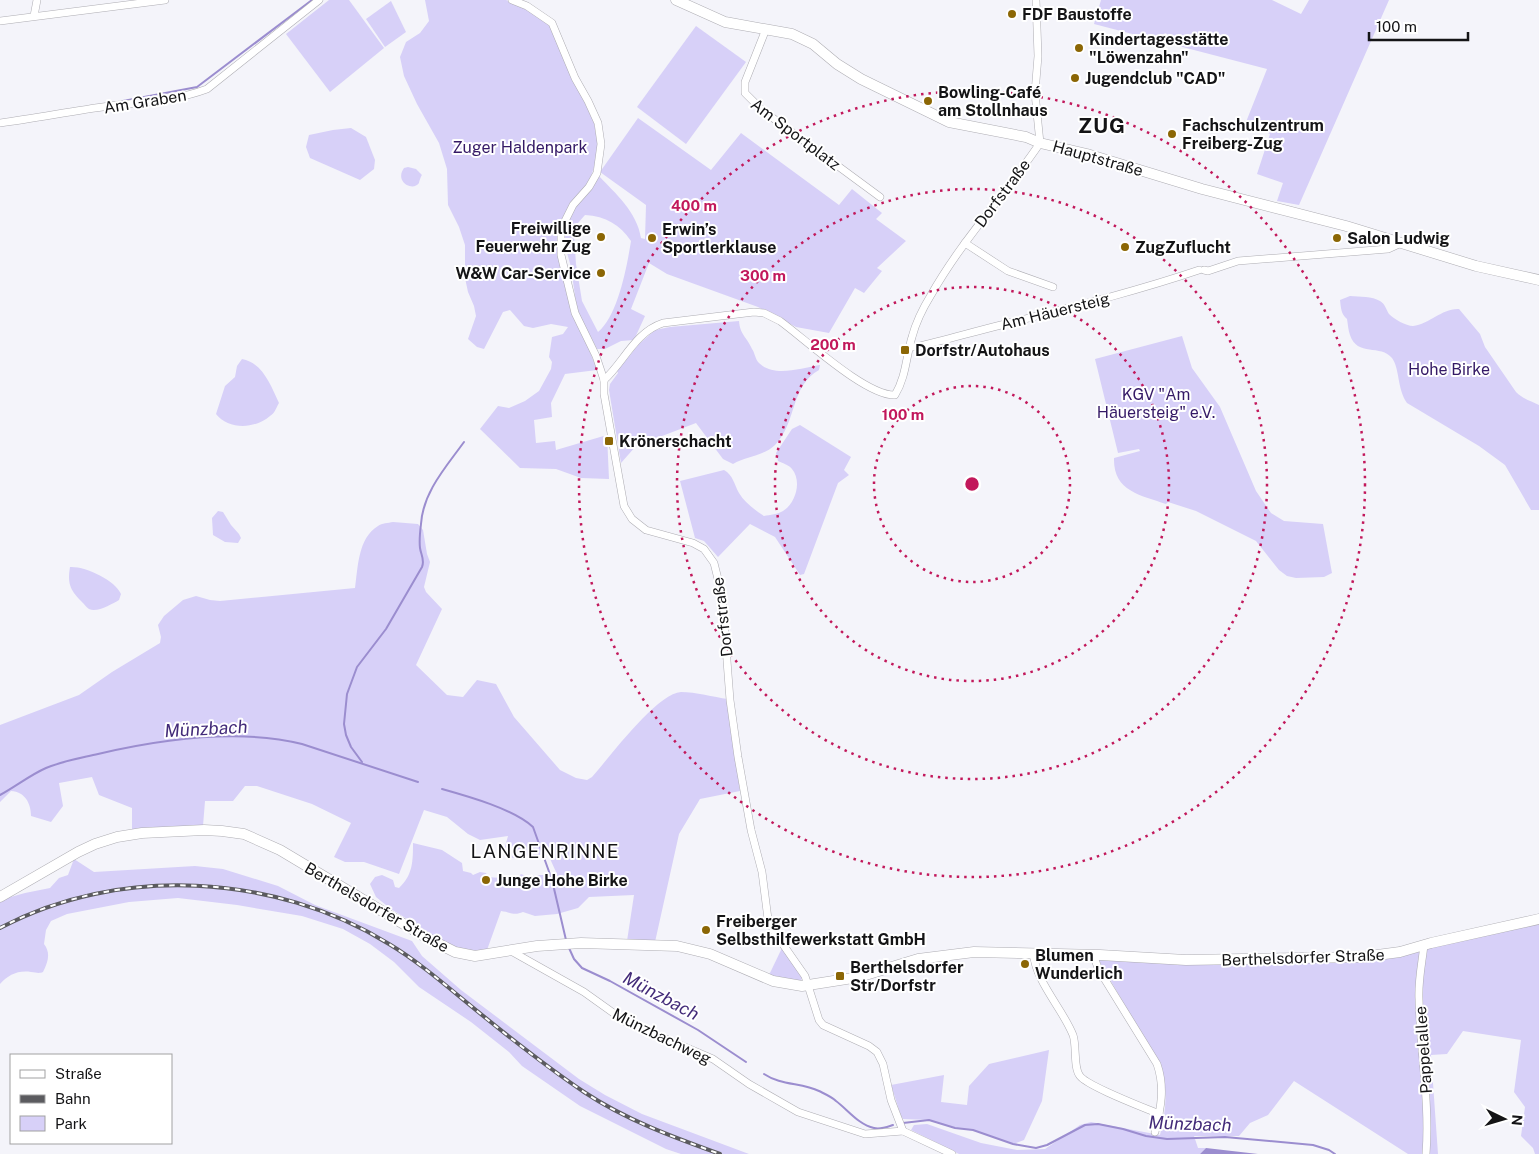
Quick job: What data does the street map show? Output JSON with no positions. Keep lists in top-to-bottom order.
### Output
{
  "streets": {
    "street": [
      "Am Graben",
      "Am Sportplatz",
      "Hauptstraße",
      "Dorfstraße",
      "Am Häuersteig",
      "Berthelsdorfer Straße",
      "Münzbachweg",
      "Pappelallee"
    ]
  },
  "crossings": [
    ["Am Sportplatz", "Hauptstraße"],
    ["Hauptstraße", "Dorfstraße"],
    ["Hauptstraße", "Am Häuersteig"],
    ["Dorfstraße", "Am Häuersteig"],
    ["Dorfstraße", "Berthelsdorfer Straße"],
    ["Dorfstraße", "Münzbachweg"],
    ["Berthelsdorfer Straße", "Münzbachweg"],
    ["Berthelsdorfer Straße", "Pappelallee"]
  ],
  "districts": ["ZUG", "LANGENRINNE"],
  "water": ["Münzbach"],
  "parks": ["Zuger Haldenpark", "Hohe Birke", "KGV \"Am Häuersteig\" e.V."],
  "places": {
    "other": [
      "FDF Baustoffe",
      "Kindertagesstätte \"Löwenzahn\"",
      "Jugendclub \"CAD\"",
      "Bowling-Café am Stollnhaus",
      "Fachschulzentrum Freiberg-Zug",
      "Freiwillige Feuerwehr Zug",
      "Erwin’s Sportlerklause",
      "Salon Ludwig",
      "ZugZuflucht",
      "W&W Car-Service",
      "Junge Hohe Birke",
      "Freiberger Selbsthilfewerkstatt GmbH",
      "Blumen Wunderlich"
    ],
    "transit": ["Dorfstr/Autohaus", "Krönerschacht", "Berthelsdorfer Str/Dorfstr"]
  },
  "legend": ["Straße", "Bahn", "Park"],
  "scale_bar": "100 m",
  "north": "right",
  "rings": [
    "400 m",
    "300 m",
    "200 m",
    "100 m"
  ]
}
